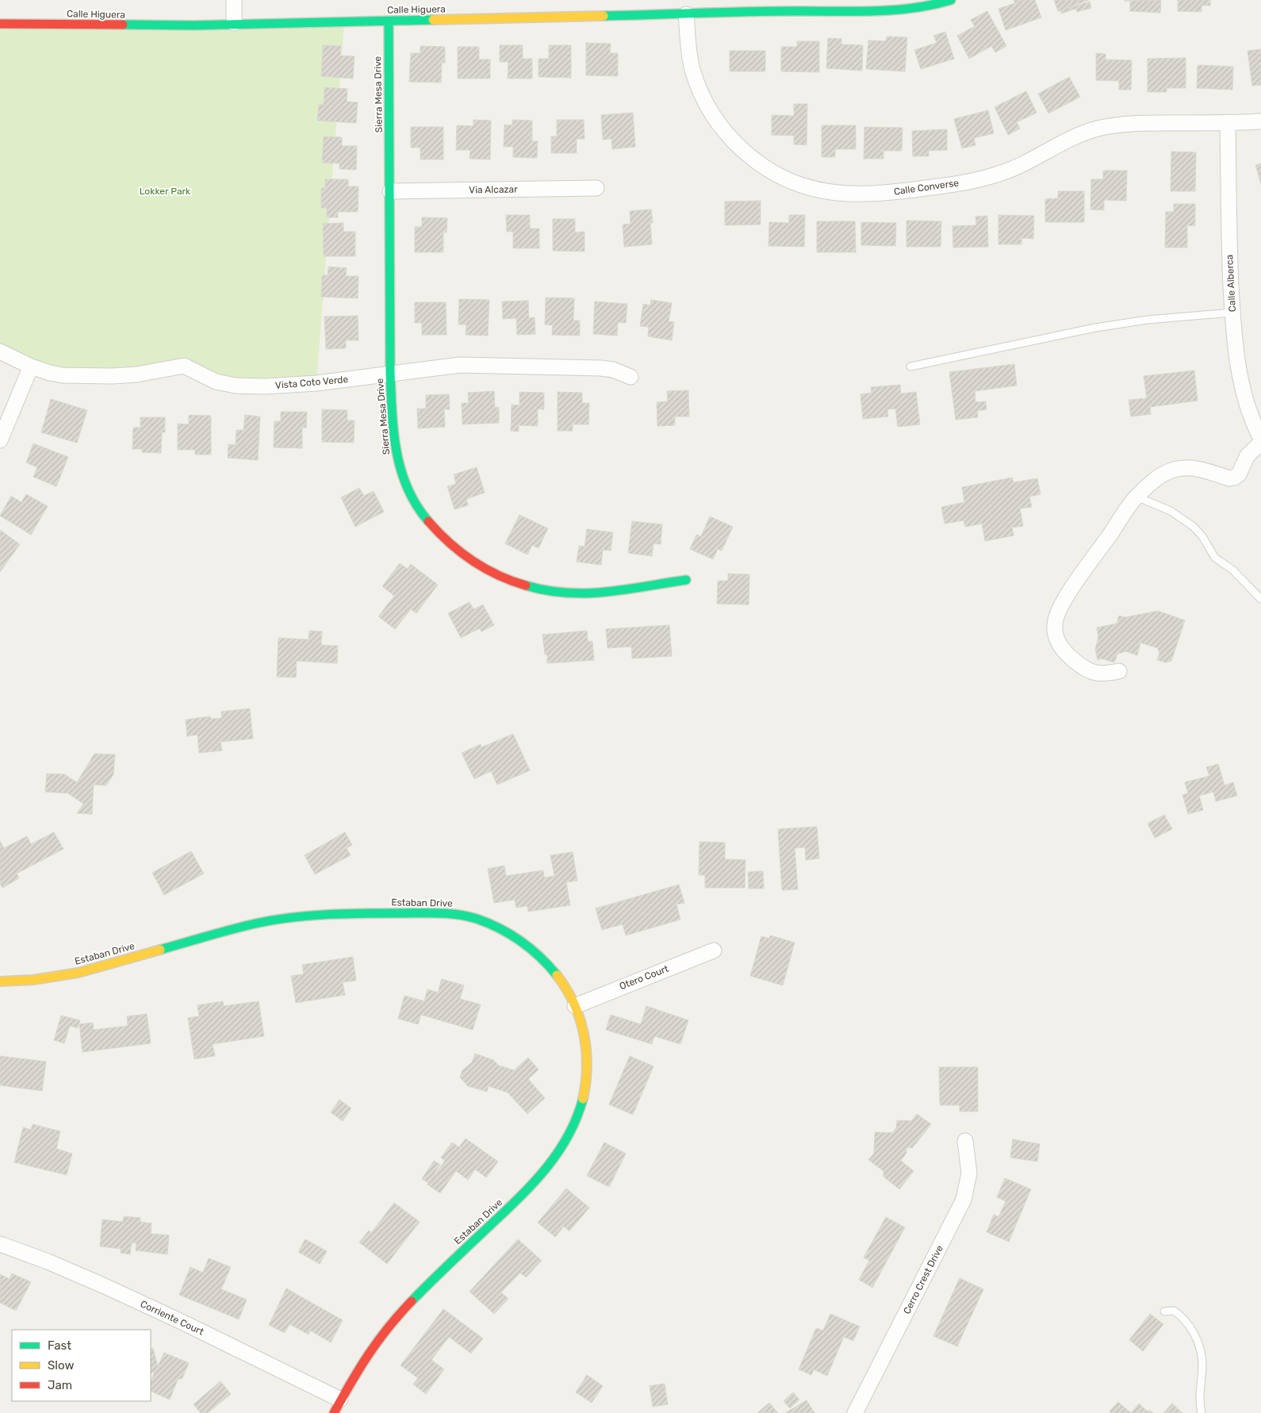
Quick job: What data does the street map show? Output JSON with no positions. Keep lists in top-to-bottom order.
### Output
{
  "streets": {
    "street": [
      "Calle Higuera",
      "Sierra Mesa Drive",
      "Calle Converse",
      "Via Alcazar",
      "Calle Alberca",
      "Vista Coto Verde",
      "Estaban Drive",
      "Otero Court",
      "Cerro Crest Drive",
      "Corriente Court"
    ]
  },
  "crossings": [
    ["Calle Higuera", "Sierra Mesa Drive"],
    ["Calle Higuera", "Calle Converse"],
    ["Sierra Mesa Drive", "Via Alcazar"],
    ["Sierra Mesa Drive", "Vista Coto Verde"],
    ["Calle Converse", "Calle Alberca"],
    ["Estaban Drive", "Otero Court"],
    ["Estaban Drive", "Corriente Court"]
  ],
  "parks": ["Lokker Park"],
  "legend": ["Fast", "Slow", "Jam"]
}
